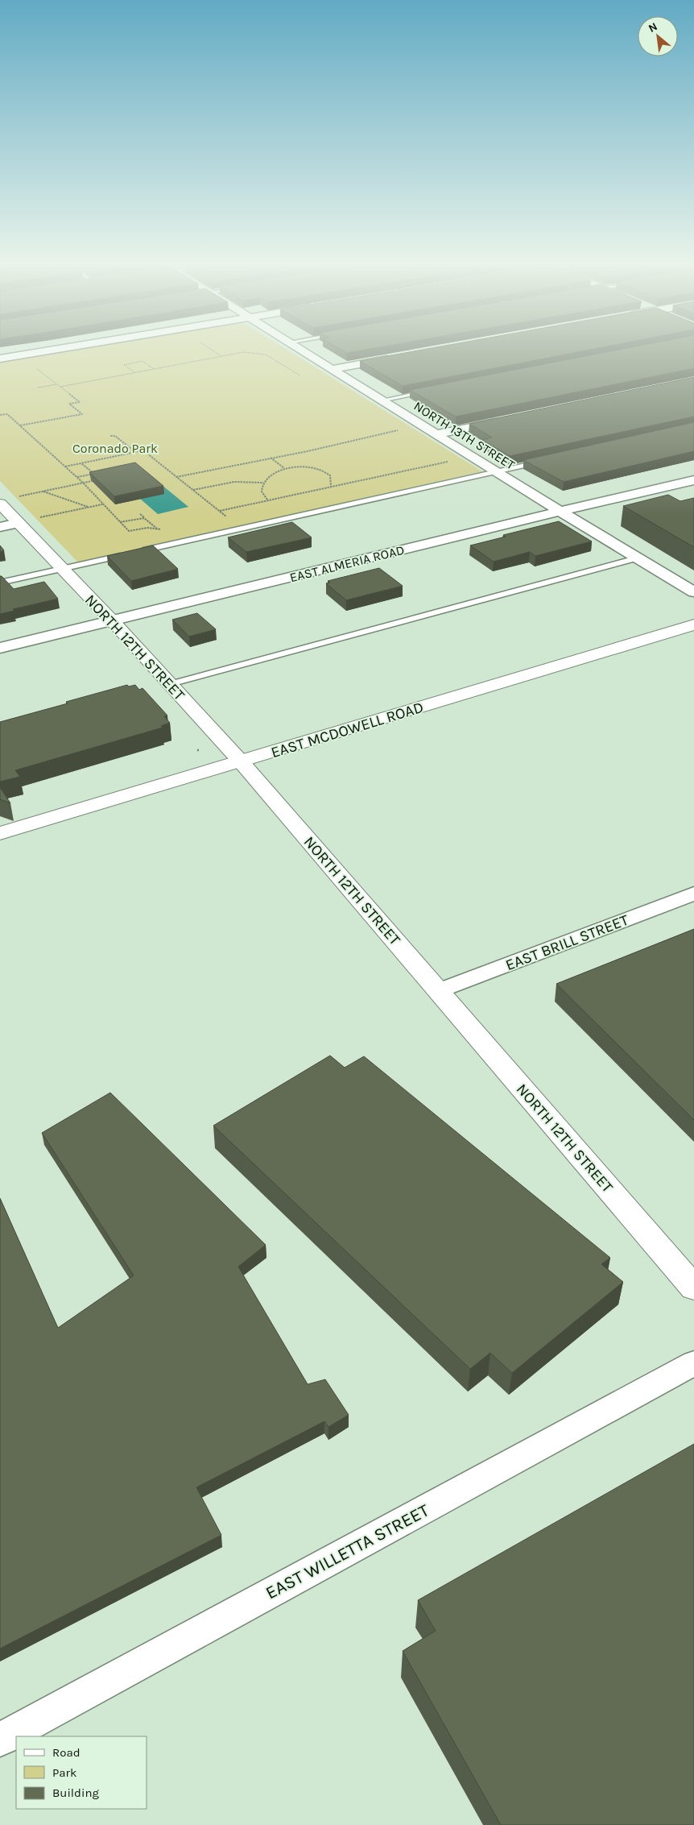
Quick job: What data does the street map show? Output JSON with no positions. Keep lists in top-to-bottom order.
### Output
{
  "streets": {
    "street": [
      "NORTH 13TH STREET",
      "EAST ALMERIA ROAD",
      "NORTH 12TH STREET",
      "EAST MCDOWELL ROAD",
      "EAST BRILL STREET",
      "EAST WILLETTA STREET"
    ]
  },
  "crossings": [
    ["NORTH 13TH STREET", "EAST ALMERIA ROAD"],
    ["EAST ALMERIA ROAD", "NORTH 12TH STREET"],
    ["NORTH 12TH STREET", "EAST MCDOWELL ROAD"],
    ["NORTH 12TH STREET", "EAST BRILL STREET"]
  ],
  "parks": ["Coronado Park"],
  "legend": ["Road", "Park", "Building"],
  "north": "top left"
}
